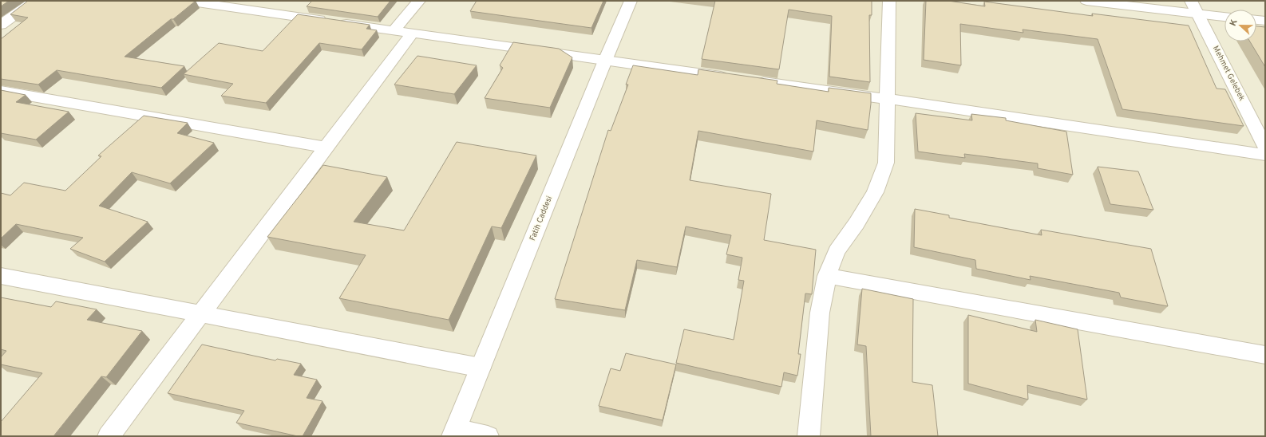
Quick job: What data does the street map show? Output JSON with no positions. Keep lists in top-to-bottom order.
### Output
{
  "streets": {
    "street": ["Mehmet Gelebek", "Fatih Caddesi"]
  },
  "north": "left"
}
